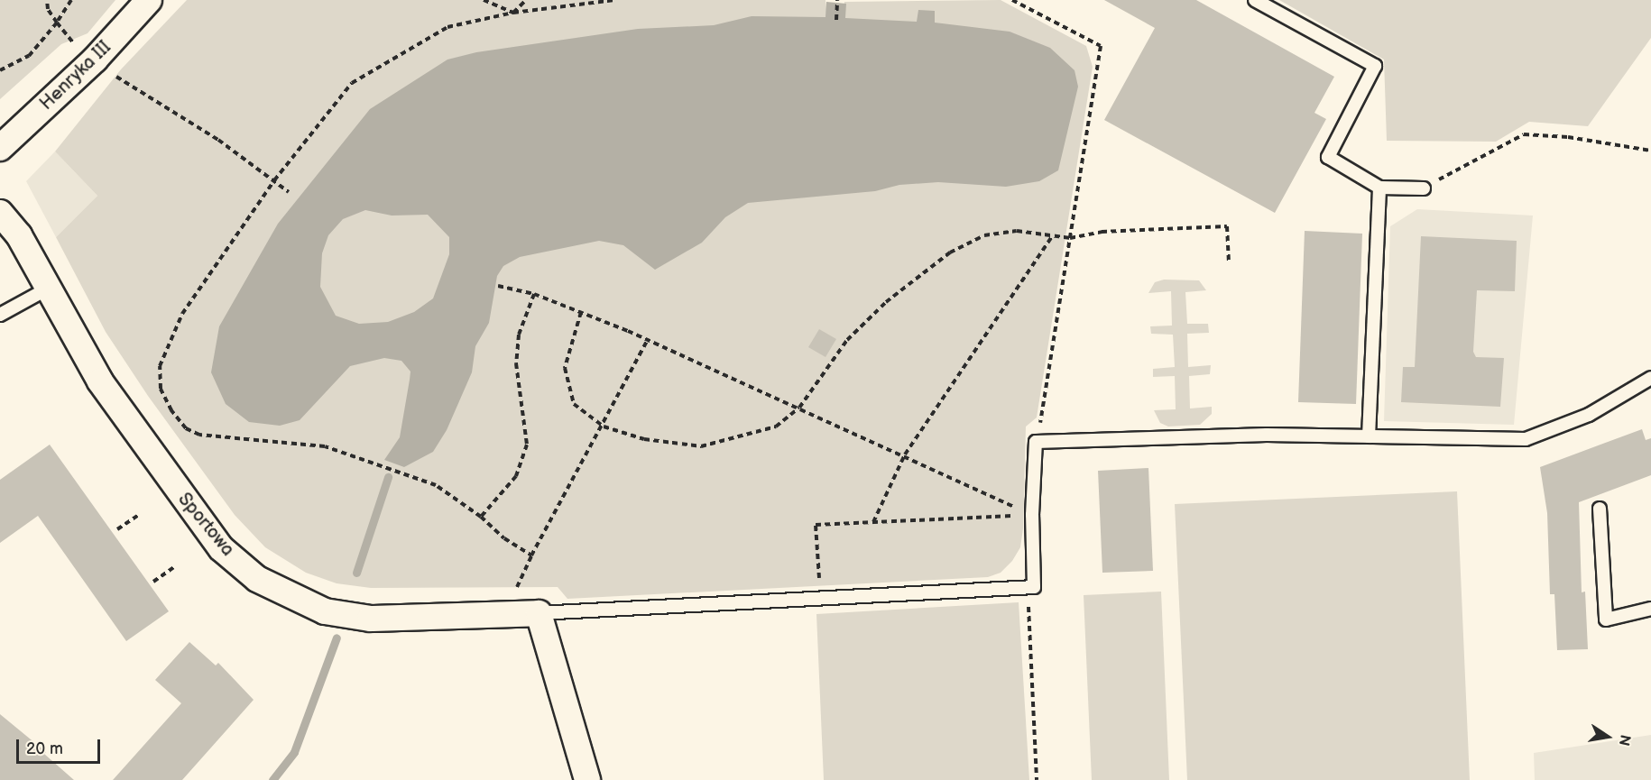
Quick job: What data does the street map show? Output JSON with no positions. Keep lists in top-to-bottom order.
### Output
{
  "streets": {
    "street": ["Henryka III", "Sportowa"]
  },
  "scale_bar": "20 m",
  "north": "right"
}
